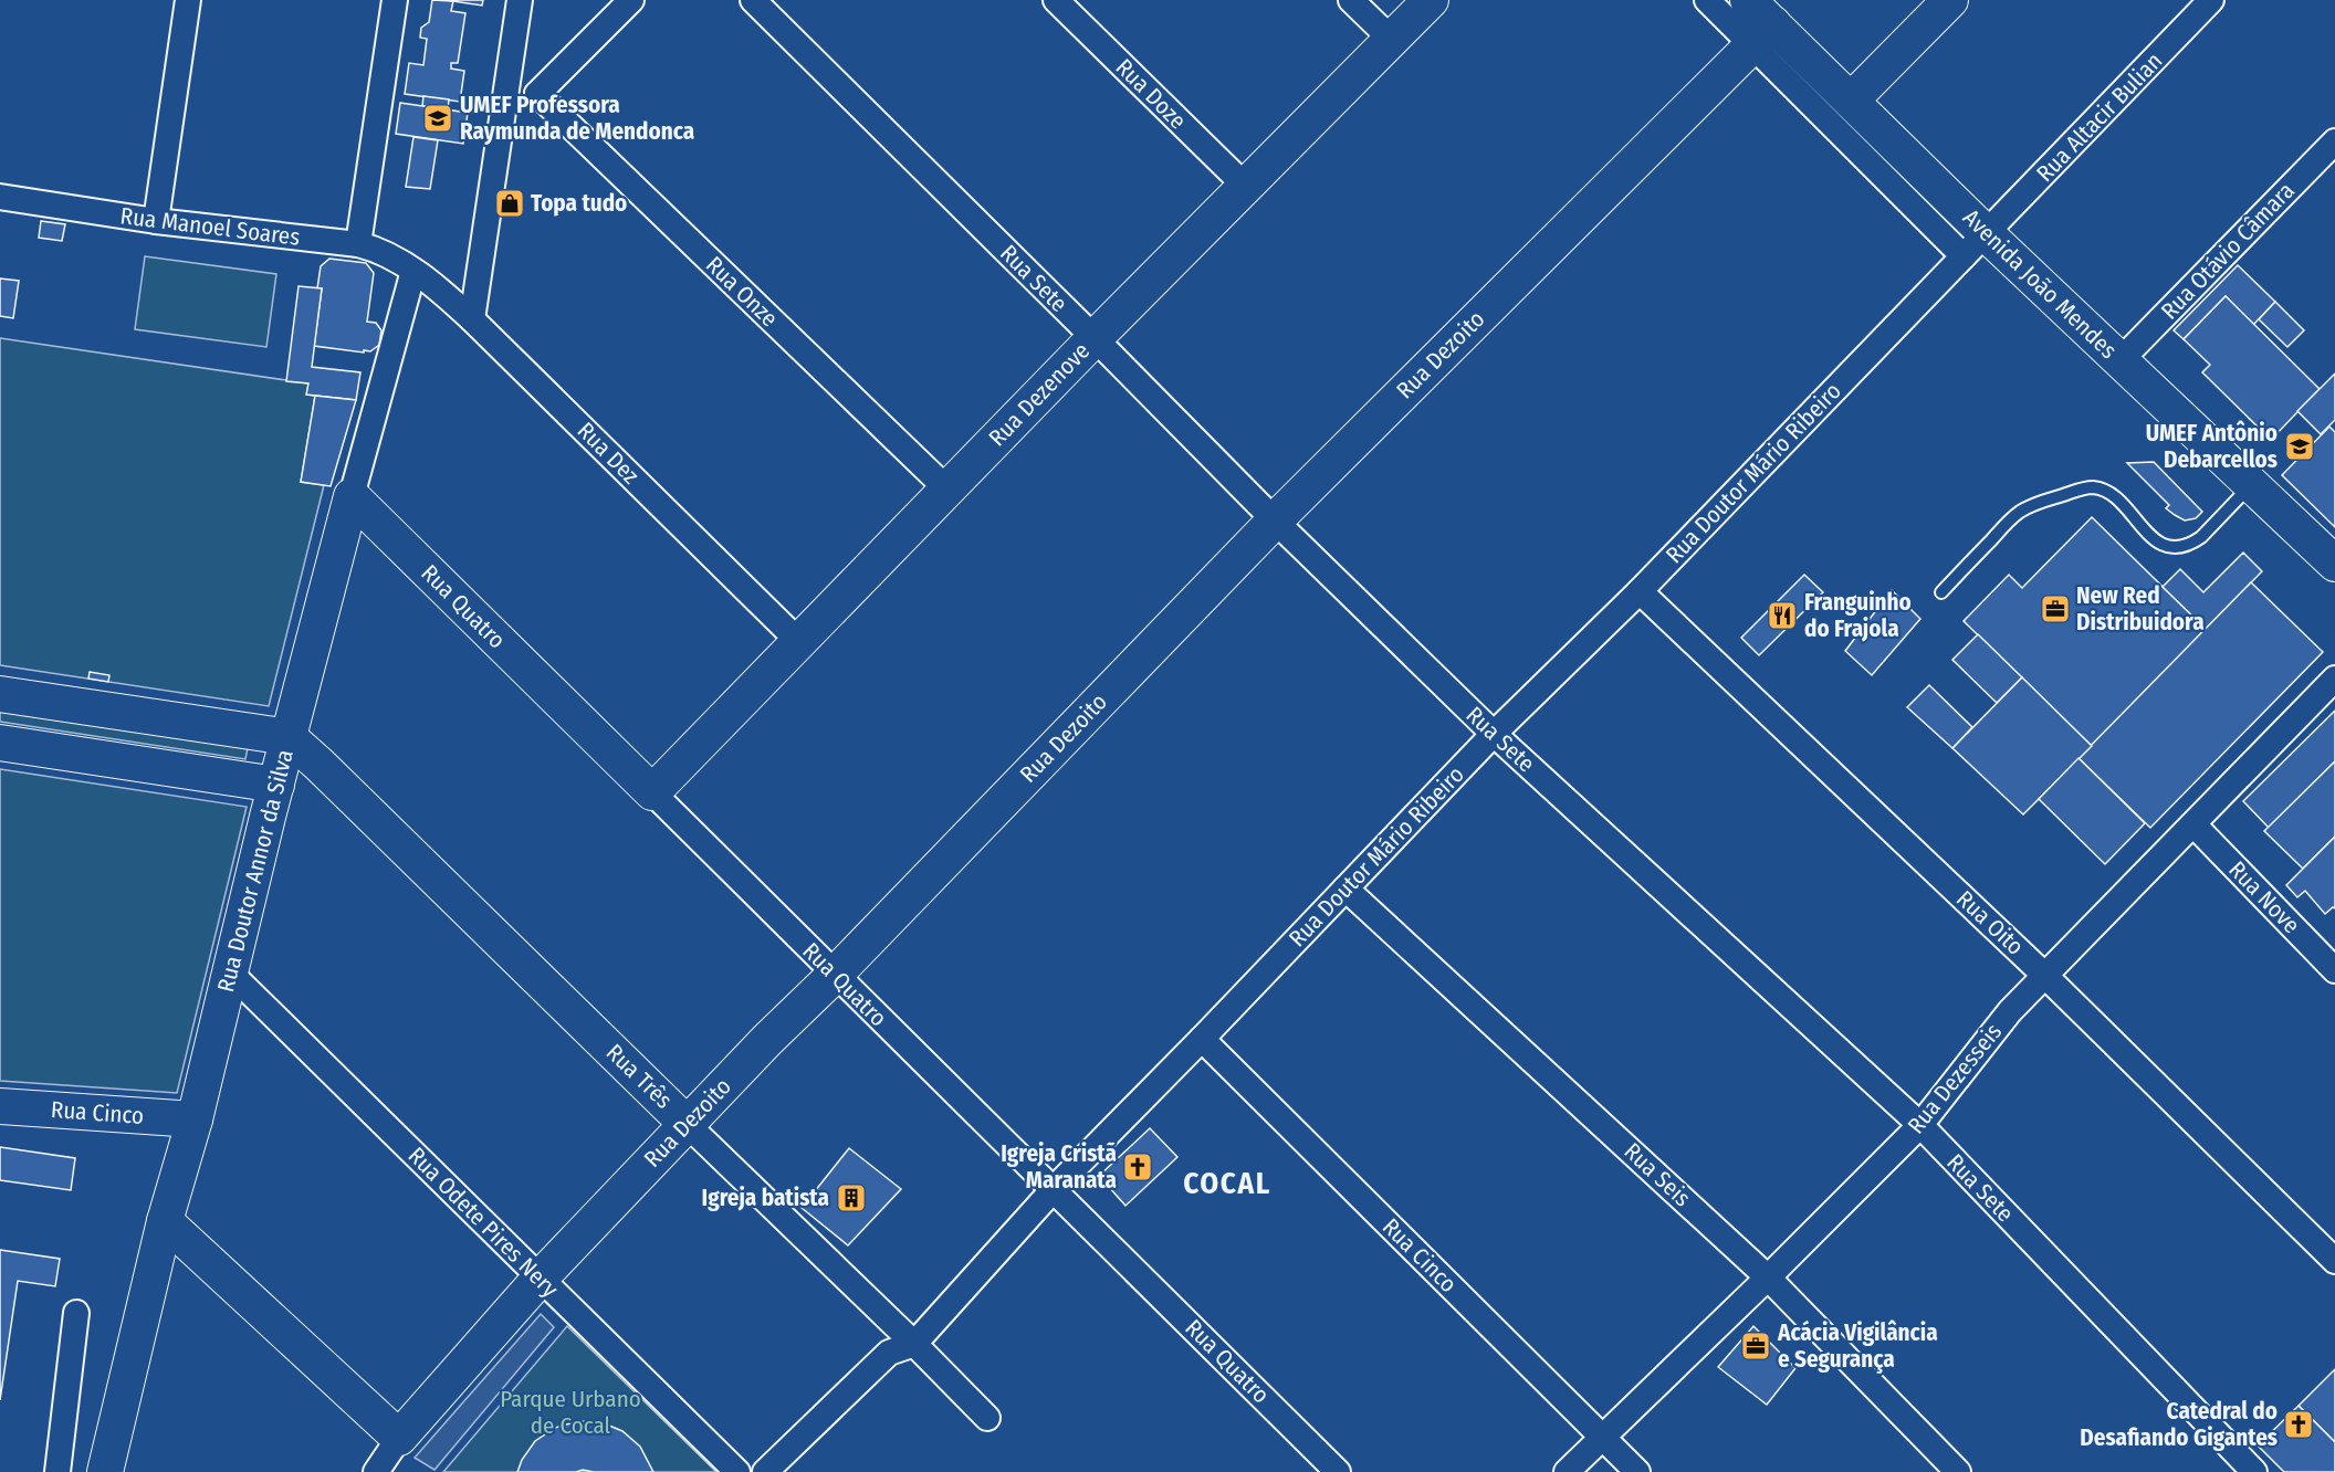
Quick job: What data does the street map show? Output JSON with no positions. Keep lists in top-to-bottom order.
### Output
{
  "streets": {
    "street": [
      "Rua Doze",
      "Rua Altacir Bulian",
      "Rua Manoel Soares",
      "Rua Otávio Câmara",
      "Rua Sete",
      "Avenida João Mendes",
      "Rua Onze",
      "Rua Dezoito",
      "Rua Dezenove",
      "Rua Dez",
      "Rua Doutor Mário Ribeiro",
      "Rua Quatro",
      "Rua Doutor Annor da Silva",
      "Rua Nove",
      "Rua Oito",
      "Rua Três",
      "Rua Dezesseis",
      "Rua Cinco",
      "Rua Seis",
      "Rua Odete Pires Nery"
    ]
  },
  "crossings": [
    ["Rua Doze", "Rua Dezenove"],
    ["Rua Altacir Bulian", "Avenida João Mendes"],
    ["Rua Altacir Bulian", "Rua Doutor Mário Ribeiro"],
    ["Rua Manoel Soares", "Rua Dez"],
    ["Rua Manoel Soares", "Rua Doutor Annor da Silva"],
    ["Rua Otávio Câmara", "Avenida João Mendes"],
    ["Rua Sete", "Rua Dezoito"],
    ["Rua Sete", "Rua Dezenove"],
    ["Rua Sete", "Rua Doutor Mário Ribeiro"],
    ["Rua Sete", "Rua Dezesseis"],
    ["Avenida João Mendes", "Rua Dezoito"],
    ["Avenida João Mendes", "Rua Doutor Mário Ribeiro"],
    ["Rua Onze", "Rua Dezenove"],
    ["Rua Dezoito", "Rua Quatro"],
    ["Rua Dezoito", "Rua Três"],
    ["Rua Dezoito", "Rua Odete Pires Nery"],
    ["Rua Dezenove", "Rua Dez"],
    ["Rua Dezenove", "Rua Quatro"],
    ["Rua Dez", "Rua Doutor Annor da Silva"],
    ["Rua Doutor Mário Ribeiro", "Rua Quatro"],
    ["Rua Doutor Mário Ribeiro", "Rua Oito"],
    ["Rua Doutor Mário Ribeiro", "Rua Três"],
    ["Rua Doutor Mário Ribeiro", "Rua Cinco"],
    ["Rua Doutor Mário Ribeiro", "Rua Seis"],
    ["Rua Quatro", "Rua Doutor Annor da Silva"],
    ["Rua Doutor Annor da Silva", "Rua Três"],
    ["Rua Doutor Annor da Silva", "Rua Cinco"],
    ["Rua Doutor Annor da Silva", "Rua Odete Pires Nery"],
    ["Rua Nove", "Rua Dezesseis"],
    ["Rua Oito", "Rua Dezesseis"],
    ["Rua Dezesseis", "Rua Cinco"],
    ["Rua Dezesseis", "Rua Seis"]
  ],
  "districts": ["COCAL"],
  "parks": ["Parque Urbano de Cocal"],
  "places": {
    "school or university": ["UMEF Professora Raymunda de Mendonca", "UMEF Antônio Debarcellos"],
    "shop": ["Topa tudo"],
    "office": ["New Red Distribuidora", "Acácia Vigilância e Segurança"],
    "restaurant": ["Franguinho do Frajola"],
    "church": ["Igreja Cristã Maranata", "Catedral do Desafiando Gigantes"],
    "building": ["Igreja batista"]
  }
}
